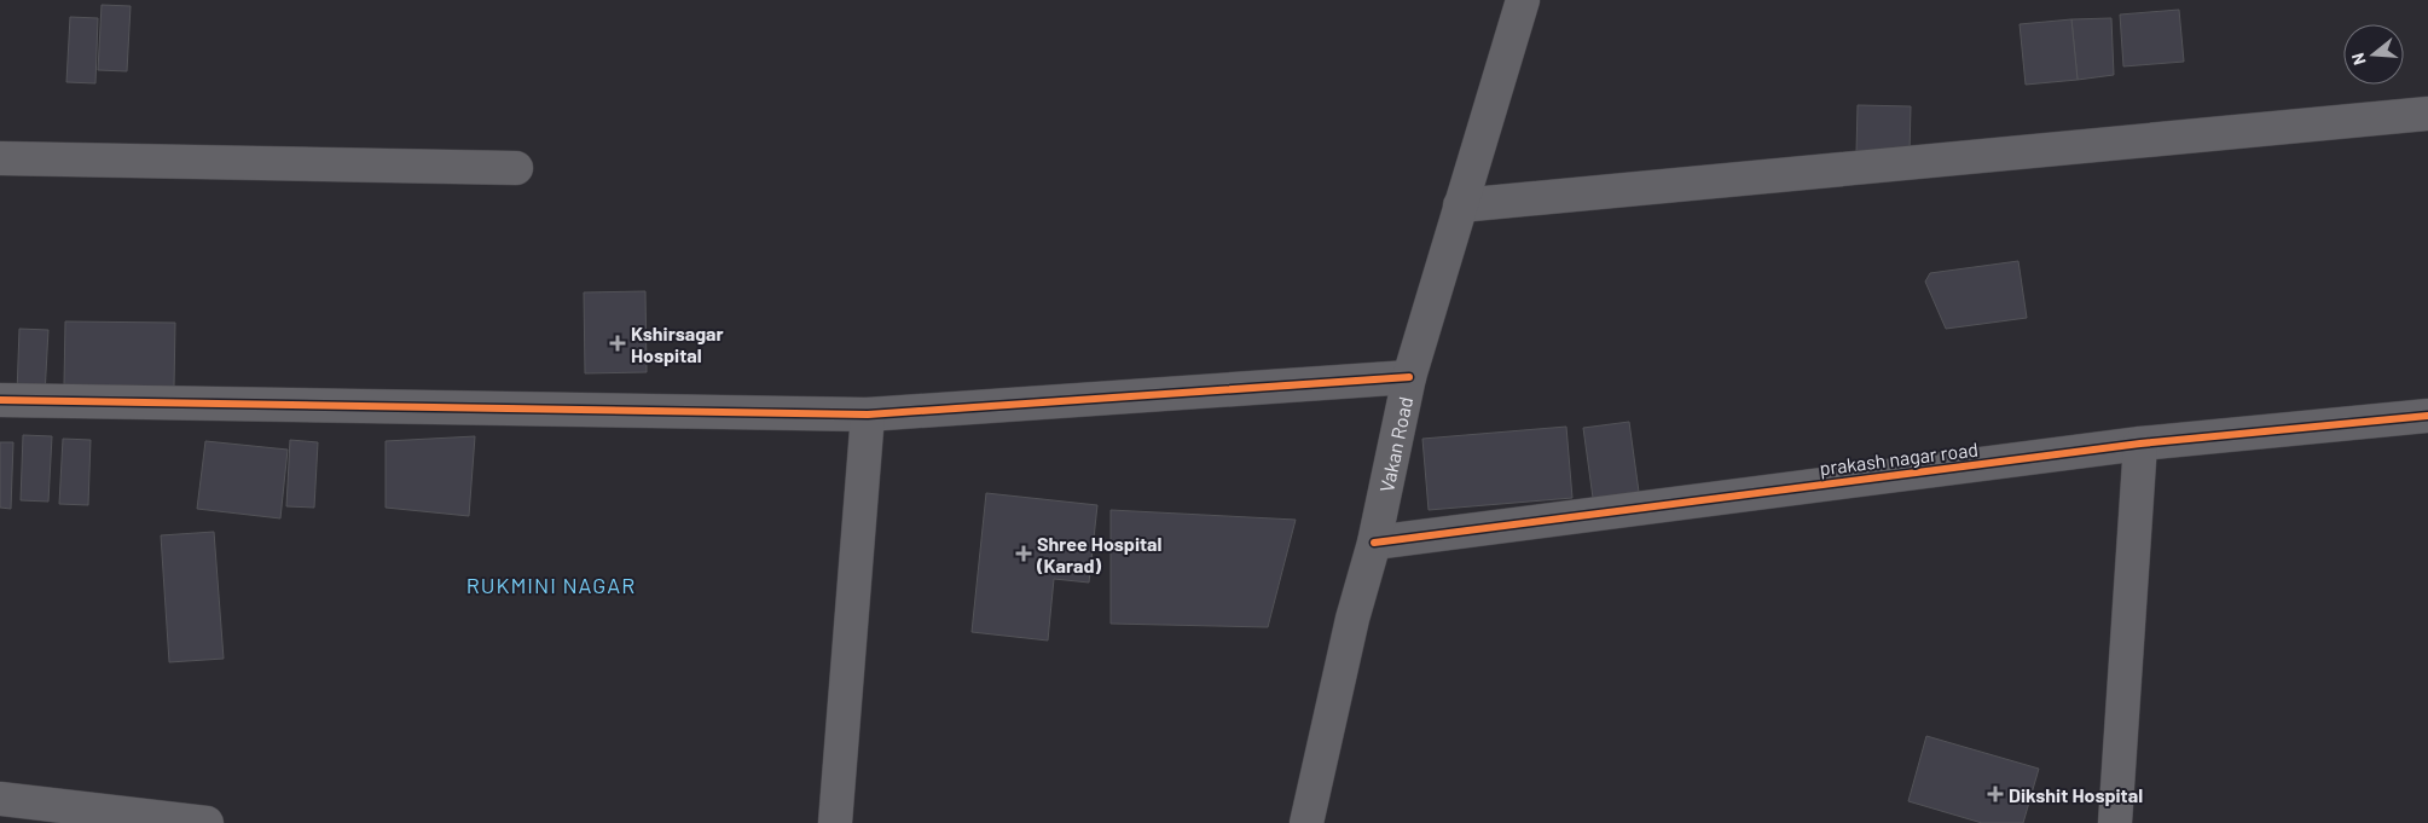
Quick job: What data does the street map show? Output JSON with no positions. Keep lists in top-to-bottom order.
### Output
{
  "streets": {
    "street": ["Vakan Road", "prakash nagar road"]
  },
  "crossings": [
    ["Vakan Road", "prakash nagar road"]
  ],
  "districts": ["RUKMINI NAGAR"],
  "places": {
    "health": ["Kshirsagar Hospital", "Shree Hospital (Karad)", "Dikshit Hospital"]
  },
  "north": "left"
}
